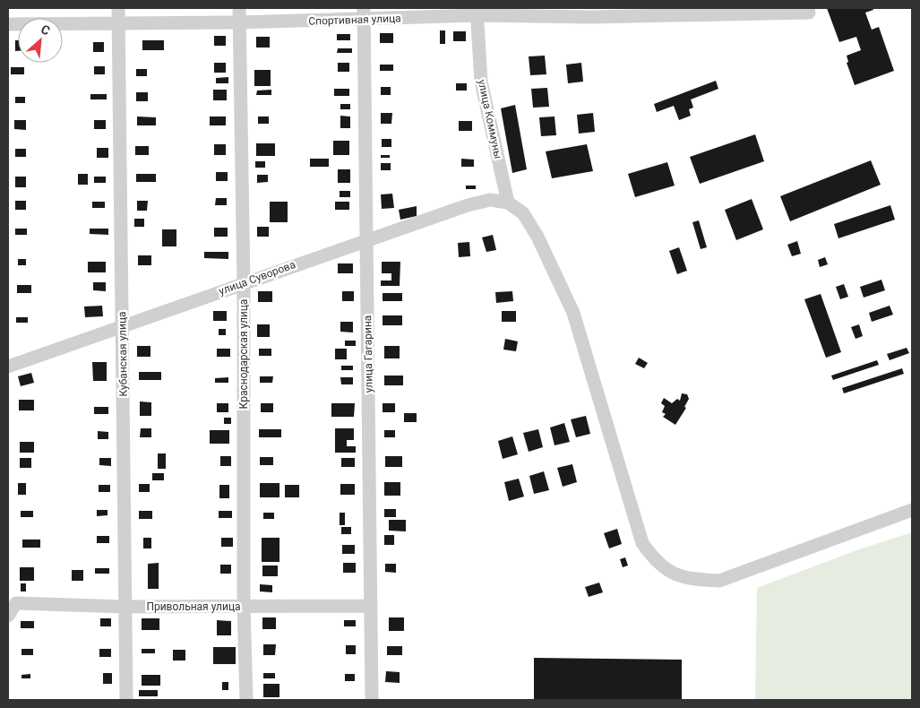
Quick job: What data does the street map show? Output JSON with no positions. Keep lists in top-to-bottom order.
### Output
{
  "streets": {
    "street": [
      "Спортивная улица",
      "улица Коммуны",
      "улица Суворова",
      "Кубанская улица",
      "Краснодарская улица",
      "улица Гагарина",
      "Привольная улица"
    ]
  },
  "crossings": [
    ["Спортивная улица", "улица Коммуны"],
    ["Спортивная улица", "Кубанская улица"],
    ["Спортивная улица", "Краснодарская улица"],
    ["Спортивная улица", "улица Гагарина"],
    ["улица Коммуны", "улица Суворова"],
    ["улица Суворова", "Кубанская улица"],
    ["улица Суворова", "Краснодарская улица"],
    ["улица Суворова", "улица Гагарина"],
    ["Кубанская улица", "Привольная улица"],
    ["Краснодарская улица", "Привольная улица"],
    ["улица Гагарина", "Привольная улица"]
  ],
  "north": "top right"
}
